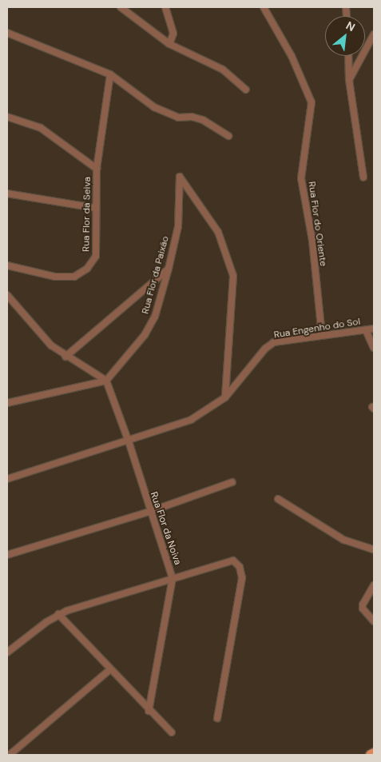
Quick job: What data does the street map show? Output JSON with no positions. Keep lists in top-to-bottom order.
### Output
{
  "streets": {
    "street": [
      "Rua Flor da Seiva",
      "Rua Flor do Oriente",
      "Rua Flor da Paixão",
      "Rua Engenho do Sol",
      "Rua Flor da Noiva"
    ]
  },
  "crossings": [
    ["Rua Flor do Oriente", "Rua Engenho do Sol"],
    ["Rua Flor da Paixão", "Rua Engenho do Sol"],
    ["Rua Flor da Paixão", "Rua Flor da Noiva"],
    ["Rua Engenho do Sol", "Rua Flor da Noiva"]
  ],
  "north": "top right"
}
